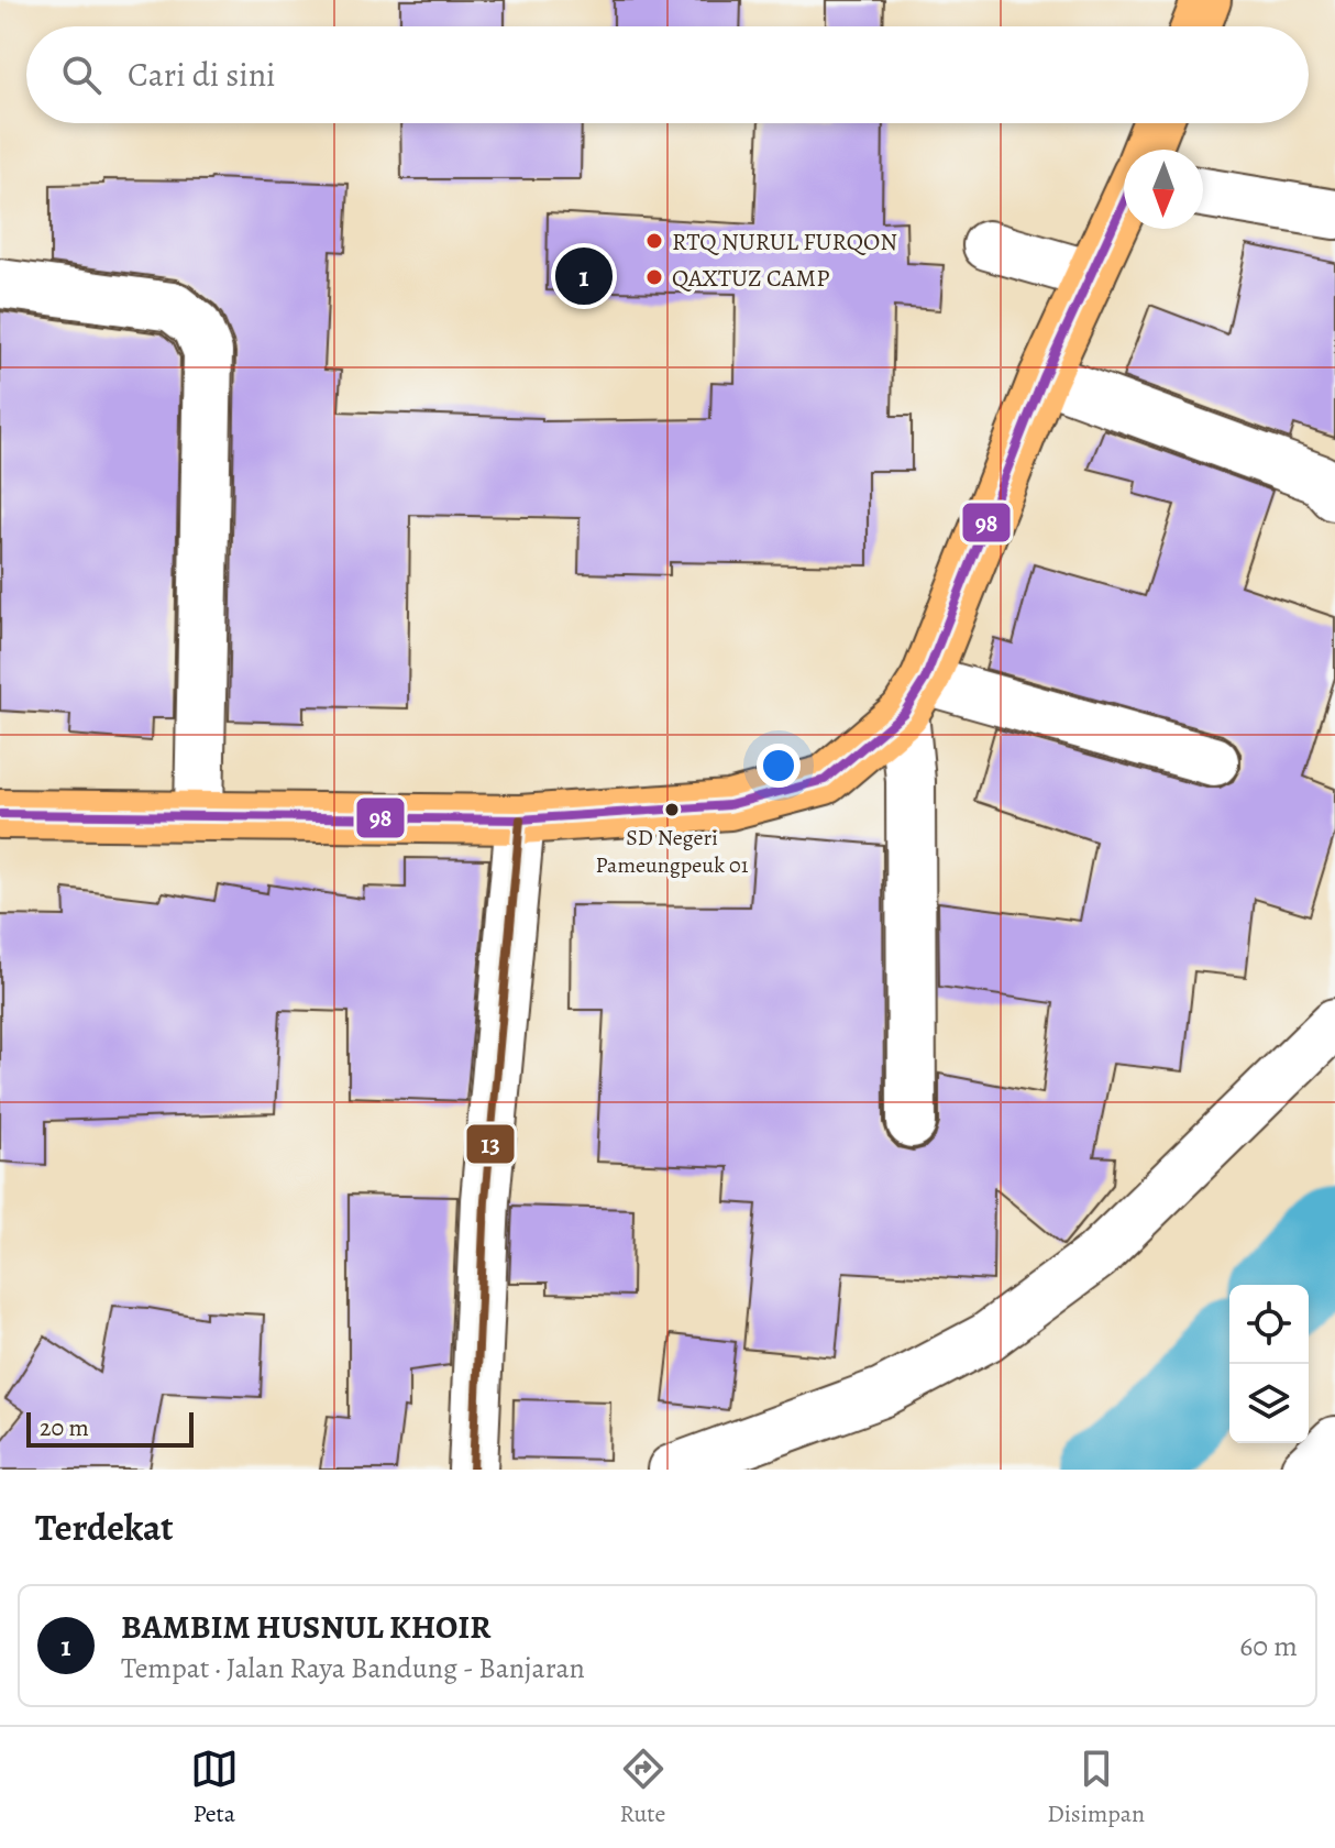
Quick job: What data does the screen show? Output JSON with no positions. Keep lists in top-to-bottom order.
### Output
{
  "places": ["RTQ NURUL FURQON", "QAXTUZ CAMP", "SD Negeri Pameungpeuk 01"],
  "lines": ["transit line 98", "transit line 13"],
  "scale_bar": "20 m",
  "north": "bottom",
  "page": {
    "search": "Cari di sini",
    "pins": "1",
    "scale": "20 m",
    "heading": "Terdekat",
    "list": [
      {
        "mark": "1",
        "name": "BAMBIM HUSNUL KHOIR",
        "note": "Tempat · Jalan Raya Bandung - Banjaran",
        "value": "60 m"
      }
    ],
    "nav": ["Peta", "Rute", "Disimpan"]
  }
}
